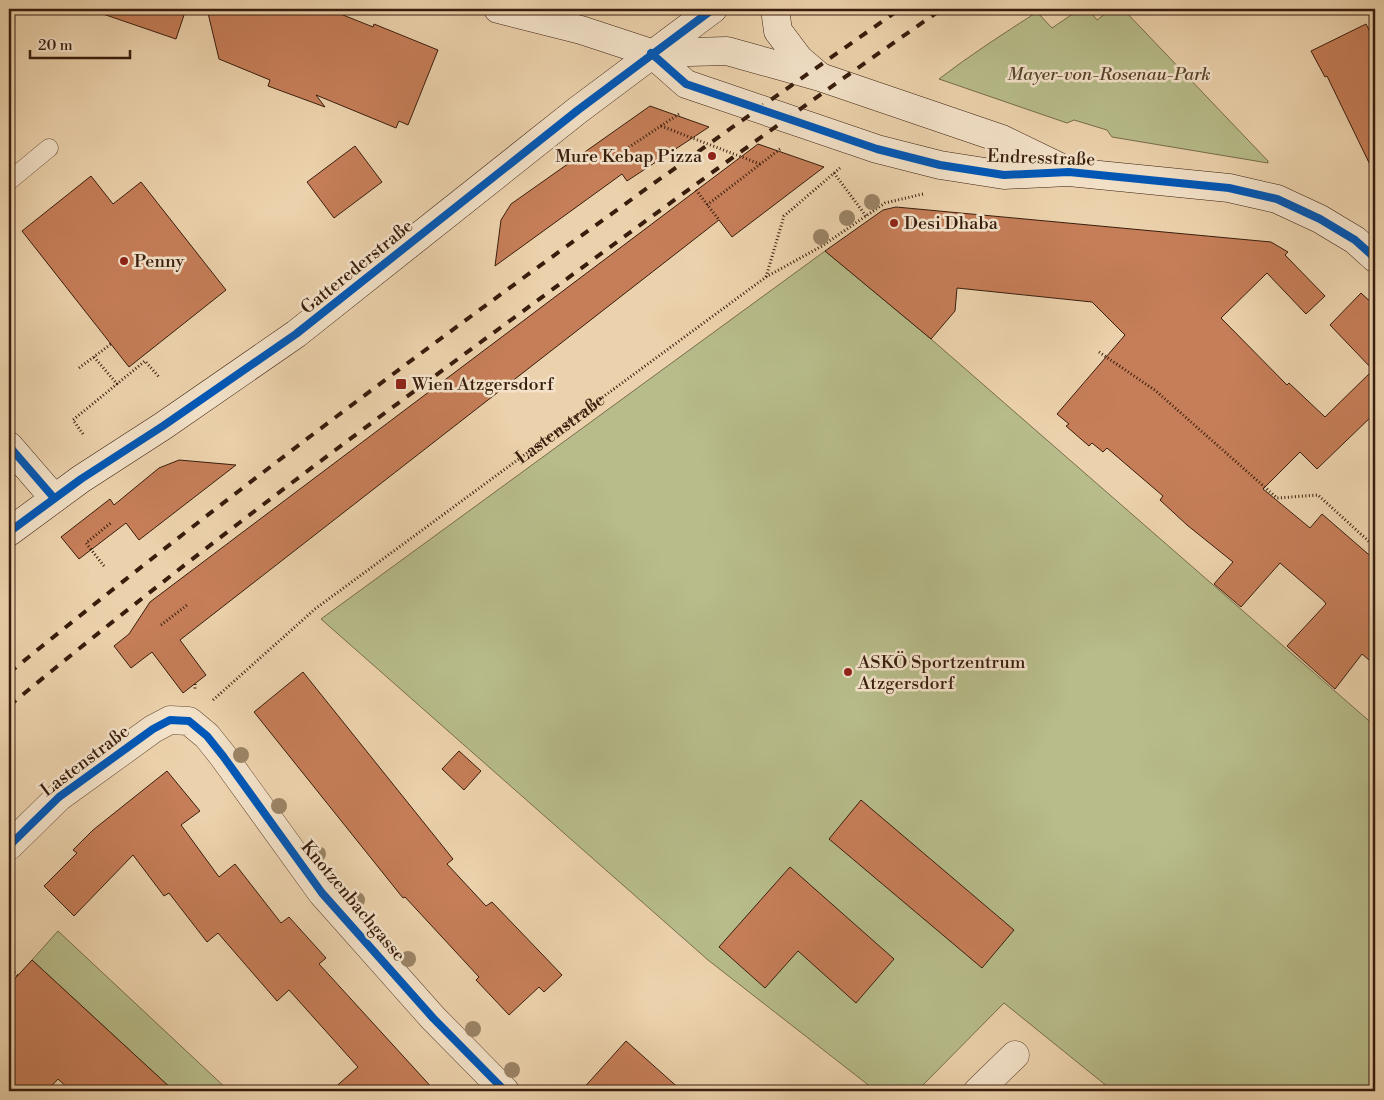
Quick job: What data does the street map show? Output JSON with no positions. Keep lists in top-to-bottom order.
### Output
{
  "streets": {
    "street": [
      "Endresstraße",
      "Gatterederstraße",
      "Lastenstraße",
      "Knotzenbachgasse"
    ]
  },
  "crossings": [
    ["Endresstraße", "Gatterederstraße"],
    ["Lastenstraße", "Knotzenbachgasse"]
  ],
  "parks": ["Mayer-von-Rosenau-Park"],
  "places": {
    "other": [
      "Mure Kebap Pizza",
      "Desi Dhaba",
      "Penny",
      "ASKÖ Sportzentrum Atzgersdorf"
    ],
    "transit": ["Wien Atzgersdorf"]
  },
  "scale_bar": "20 m"
}
